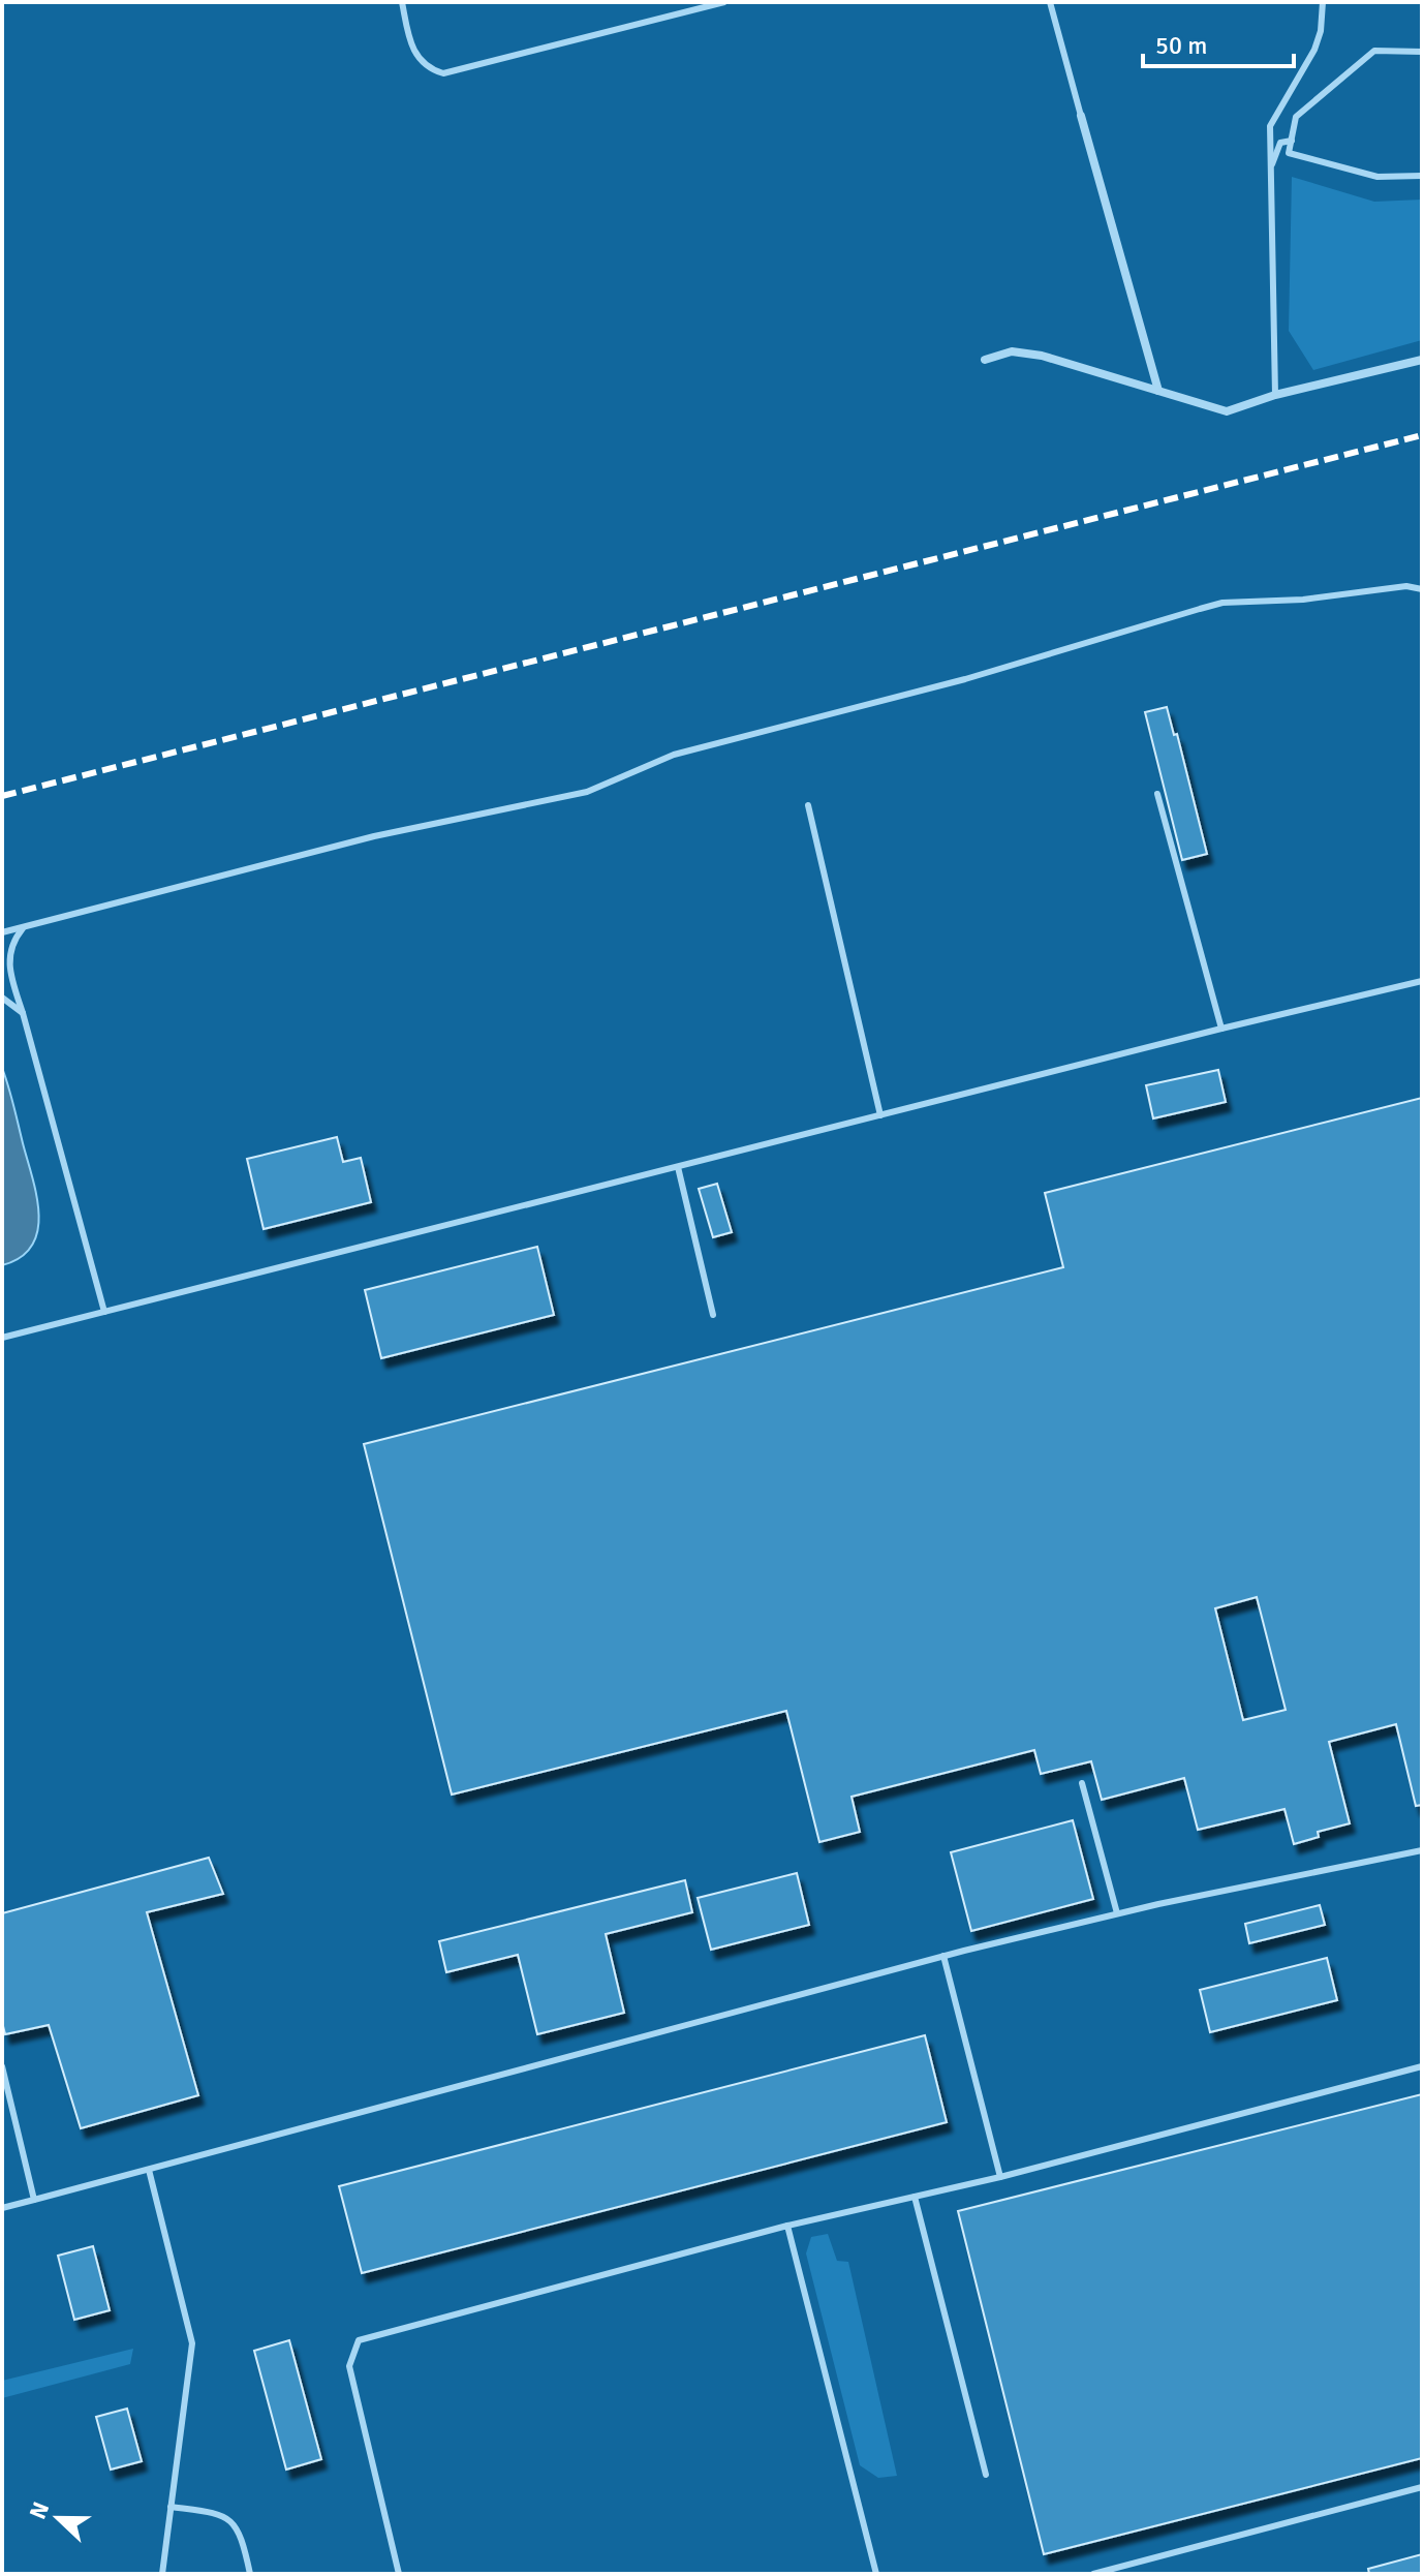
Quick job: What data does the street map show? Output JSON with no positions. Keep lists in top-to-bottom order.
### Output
{
  "scale_bar": "50 m",
  "north": "left"
}
